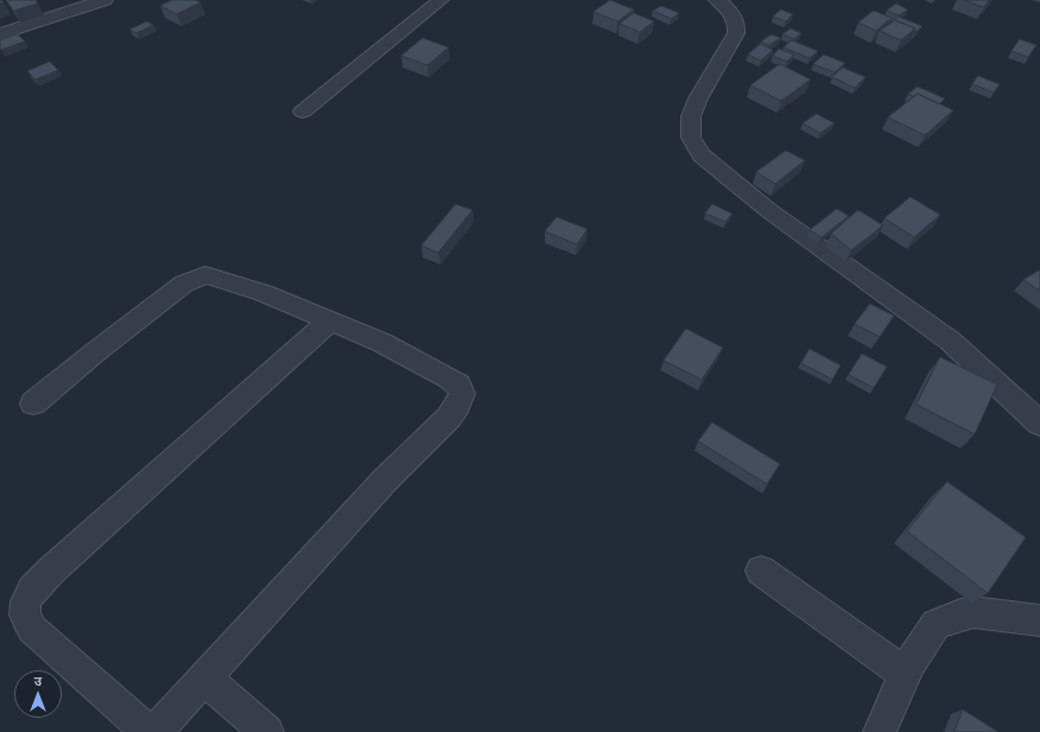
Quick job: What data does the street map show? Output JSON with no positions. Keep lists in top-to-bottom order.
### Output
{
  "north": "top"
}
